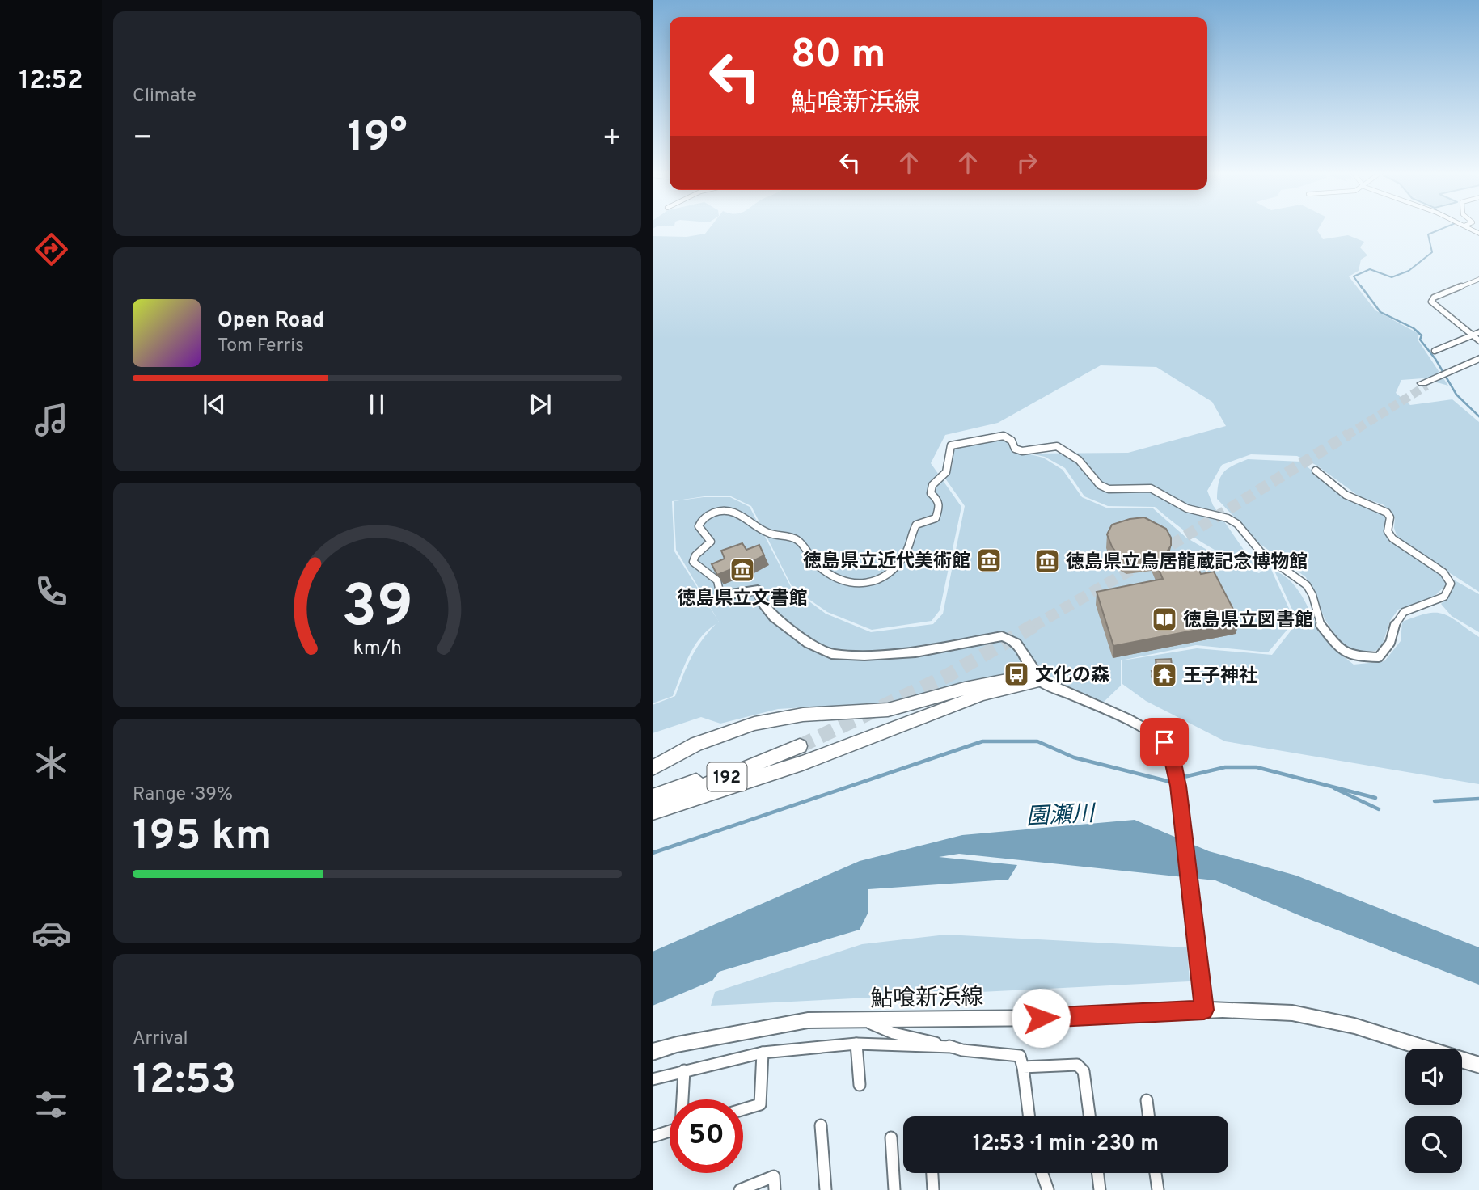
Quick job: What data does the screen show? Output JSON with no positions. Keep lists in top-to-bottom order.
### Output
{
  "streets": {
    "highway": ["192"],
    "main road": ["鮎喰新浜線"]
  },
  "water": ["園瀬川"],
  "places": {
    "museum": ["徳島県立近代美術館", "徳島県立鳥居龍蔵記念博物館", "徳島県立文書館"],
    "library": ["徳島県立図書館"],
    "bus stop": ["文化の森"],
    "temple": ["王子神社"]
  },
  "page": {
    "tabs": "12:52",
    "tile": [
      "Climate",
      ["Range · 39%", "195 km"],
      ["Arrival", "12:53"]
    ],
    "turn": ["80 m", "鮎喰新浜線"],
    "heat": ["−", "19°", "+"],
    "song": ["Open Road", "Tom Ferris"],
    "limit": "50",
    "trip": "12:53 · 1 min · 230 m",
    "gauge": ["39", "km/h"]
  }
}
